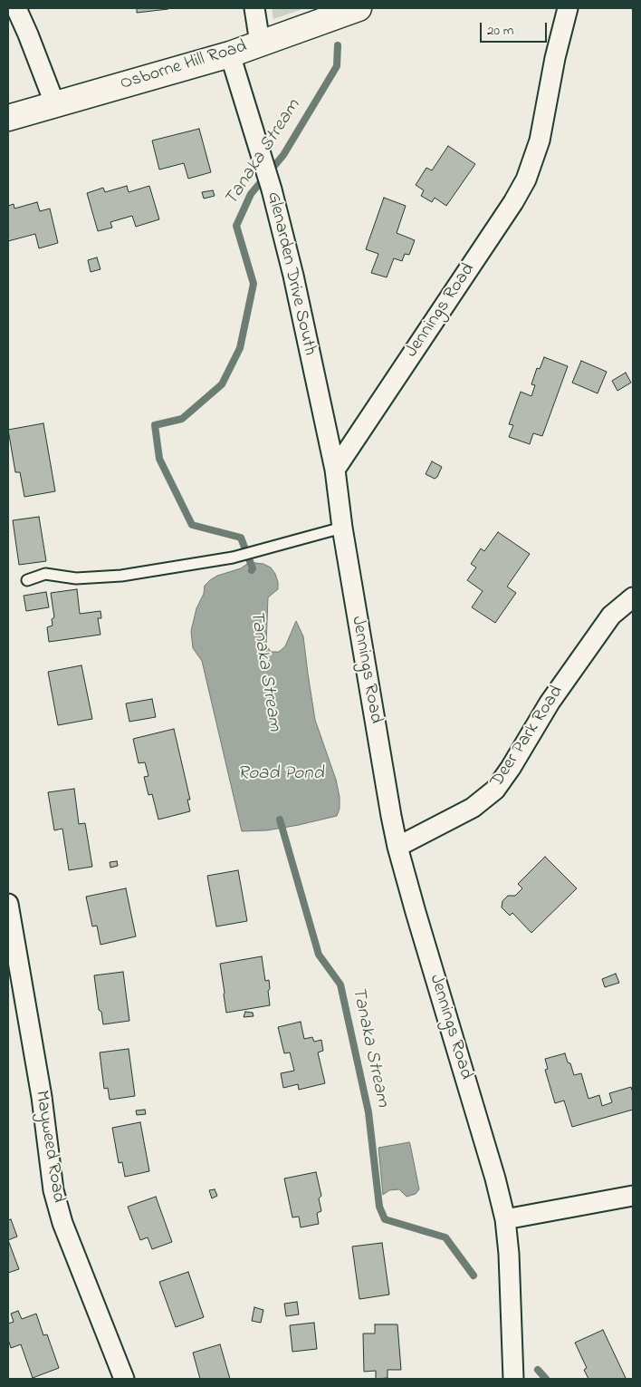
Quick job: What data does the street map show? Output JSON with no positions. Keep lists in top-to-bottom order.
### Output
{
  "streets": {
    "street": [
      "Osborne Hill Road",
      "Glenarden Drive South",
      "Jennings Road",
      "Deer Park Road",
      "Mayweed Road"
    ]
  },
  "crossings": [
    ["Osborne Hill Road", "Glenarden Drive South"],
    ["Glenarden Drive South", "Jennings Road"],
    ["Jennings Road", "Deer Park Road"]
  ],
  "water": ["Tanaka Stream", "Road Pond"],
  "scale_bar": "20 m"
}
